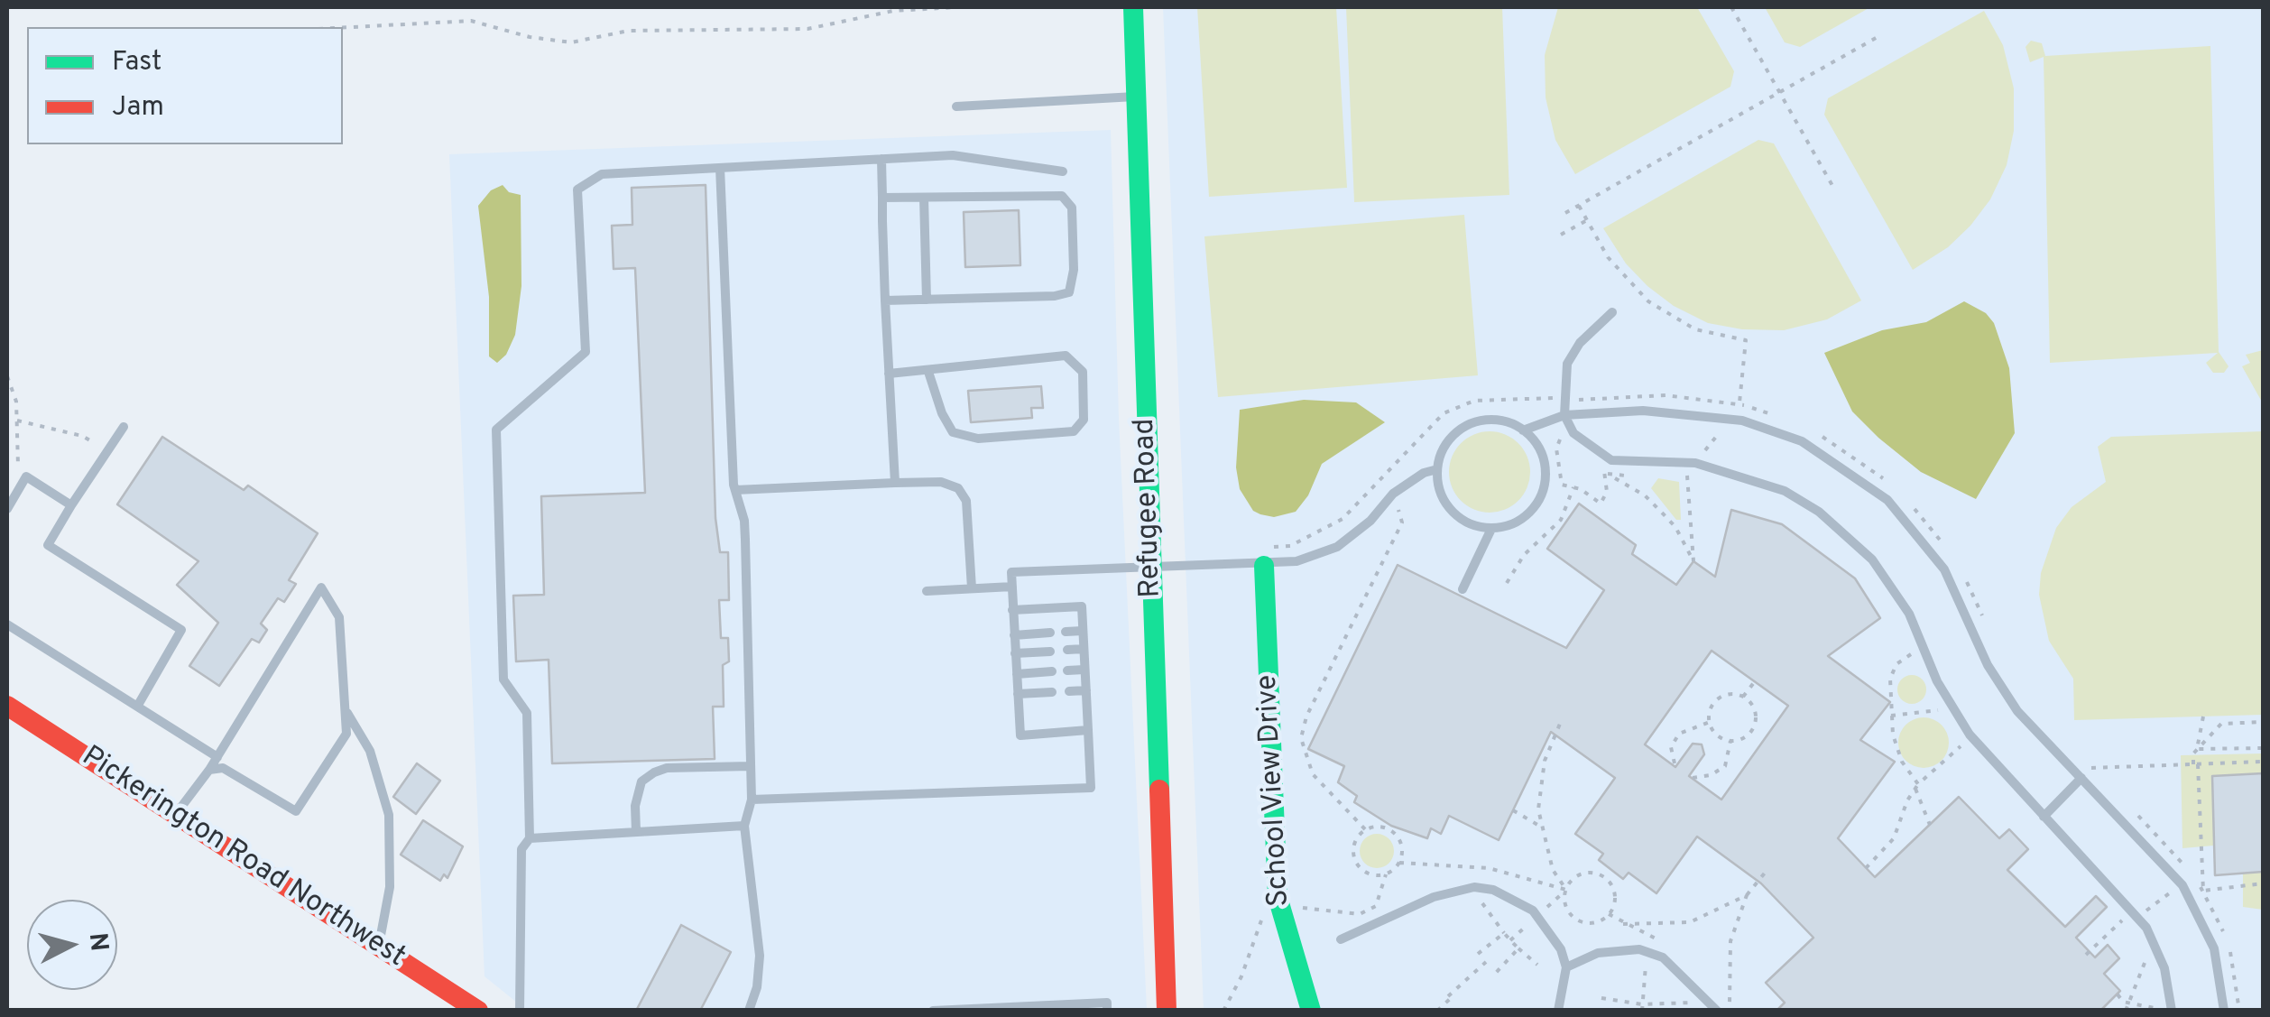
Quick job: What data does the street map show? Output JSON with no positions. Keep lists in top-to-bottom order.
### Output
{
  "streets": {
    "main road": ["Refugee Road", "School View Drive", "Pickerington Road Northwest"]
  },
  "legend": ["Fast", "Jam"],
  "north": "right"
}
